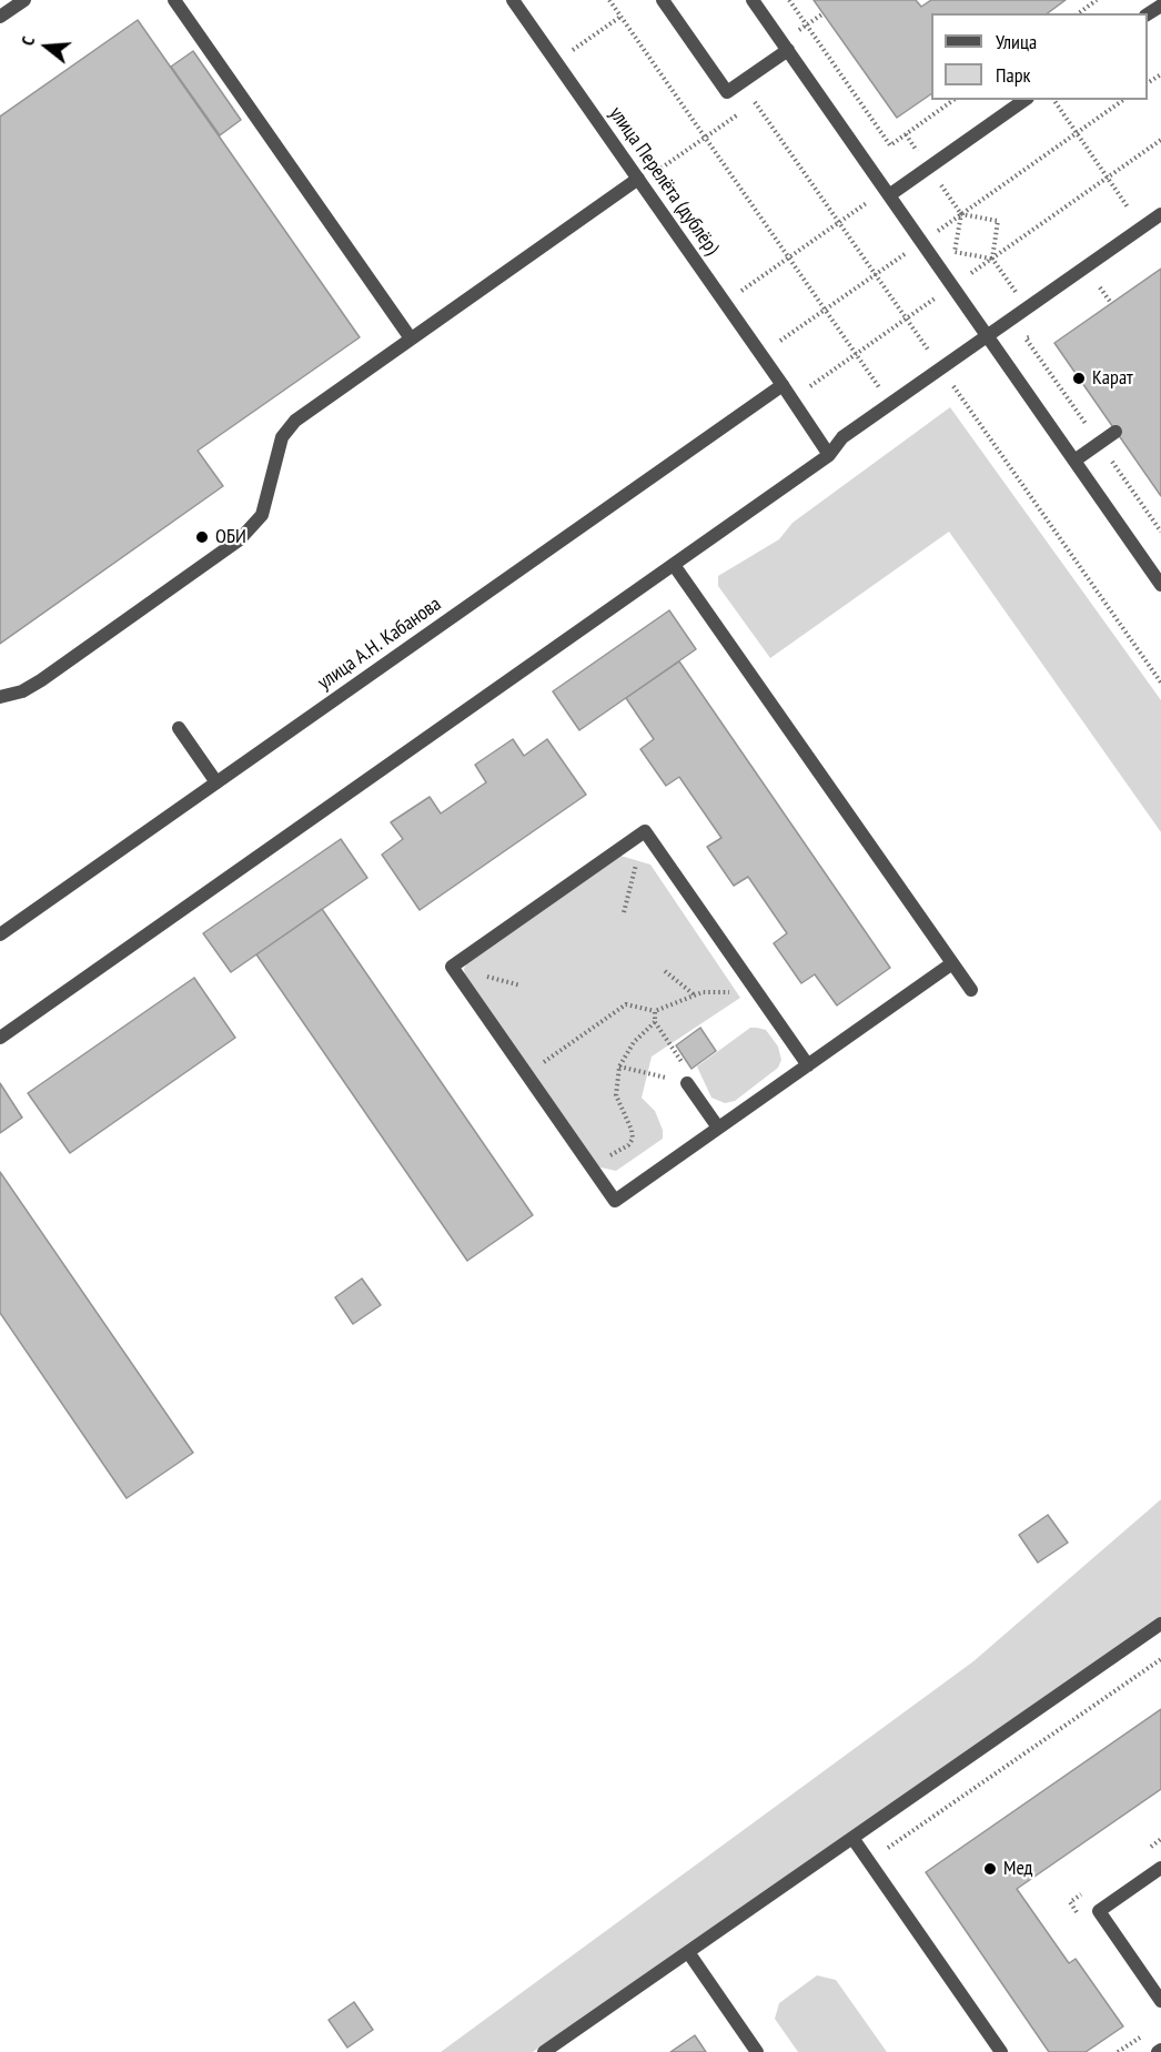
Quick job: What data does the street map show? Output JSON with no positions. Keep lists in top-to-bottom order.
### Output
{
  "streets": {
    "street": ["улица Перелёта (дублёр)", "улица А.Н. Кабанова"]
  },
  "crossings": [
    ["улица Перелёта (дублёр)", "улица А.Н. Кабанова"]
  ],
  "places": ["Карат", "ОБИ", "Мед"],
  "legend": ["Улица", "Парк"],
  "north": "left"
}
